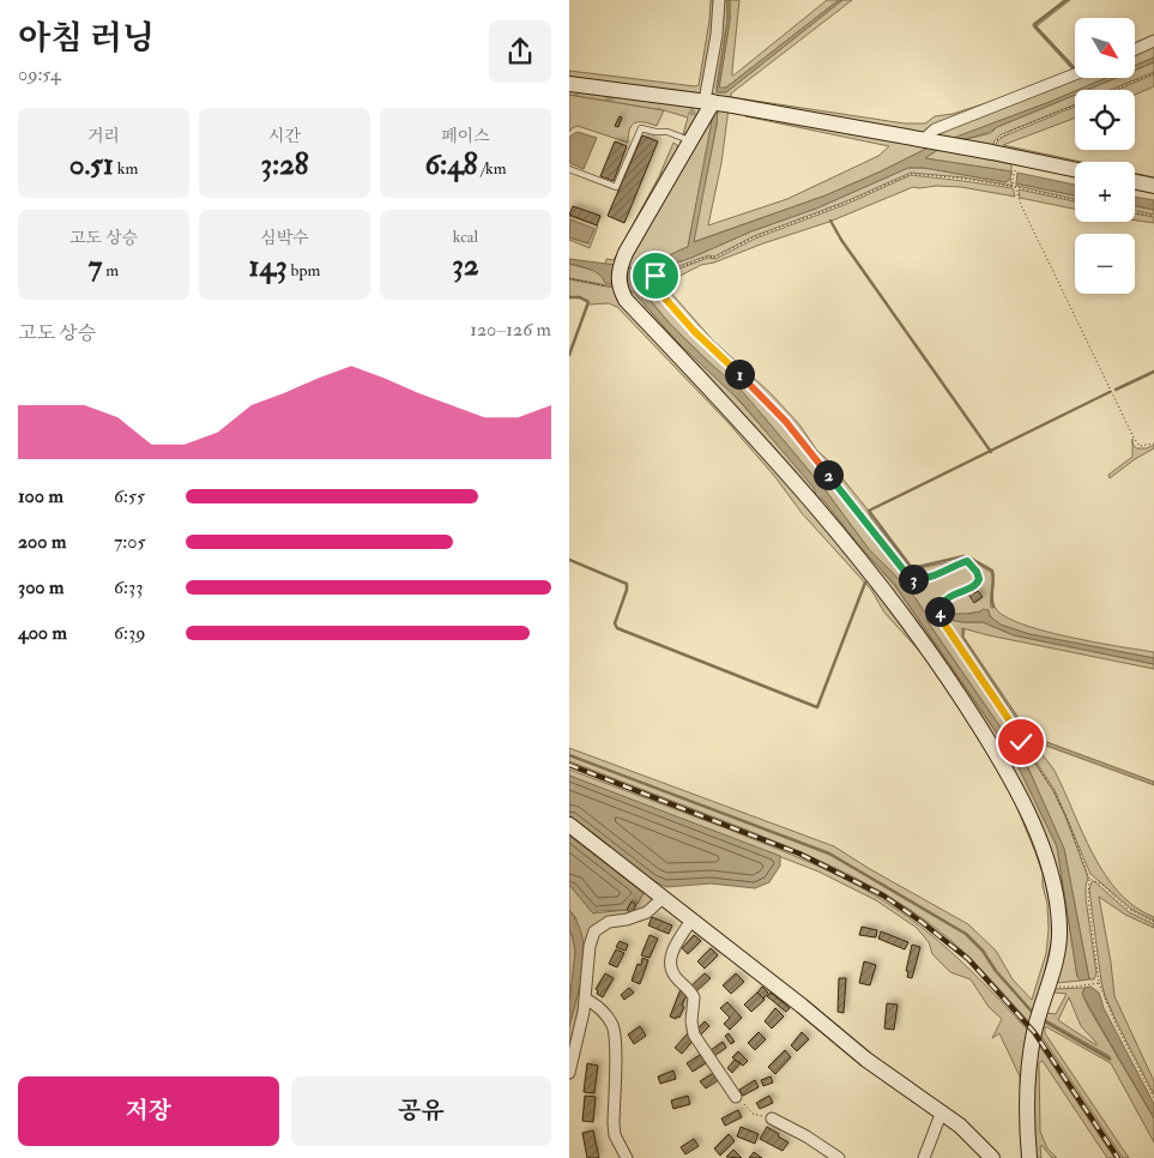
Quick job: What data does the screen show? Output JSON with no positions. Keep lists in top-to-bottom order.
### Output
{
  "north": "bottom right",
  "page": {
    "heading": ["아침 러닝", "09:54"],
    "map_buttons": ["+", "−"],
    "stats": [
      ["거리", "0.51 km"],
      ["시간", "3:28"],
      ["페이스", "6:48 /km"],
      ["고도 상승", "7 m"],
      ["심박수", "143 bpm"],
      ["kcal", "32"]
    ],
    "chart": ["고도 상승", "120–126 m"],
    "pins": [
      "1",
      "2",
      "3",
      "4"
    ],
    "list": [
      {
        "name": "100 m",
        "note": "6:55"
      },
      {
        "name": "200 m",
        "note": "7:05"
      },
      {
        "name": "300 m",
        "note": "6:33"
      },
      {
        "name": "400 m",
        "note": "6:39"
      }
    ],
    "buttons": ["저장", "공유"]
  }
}
